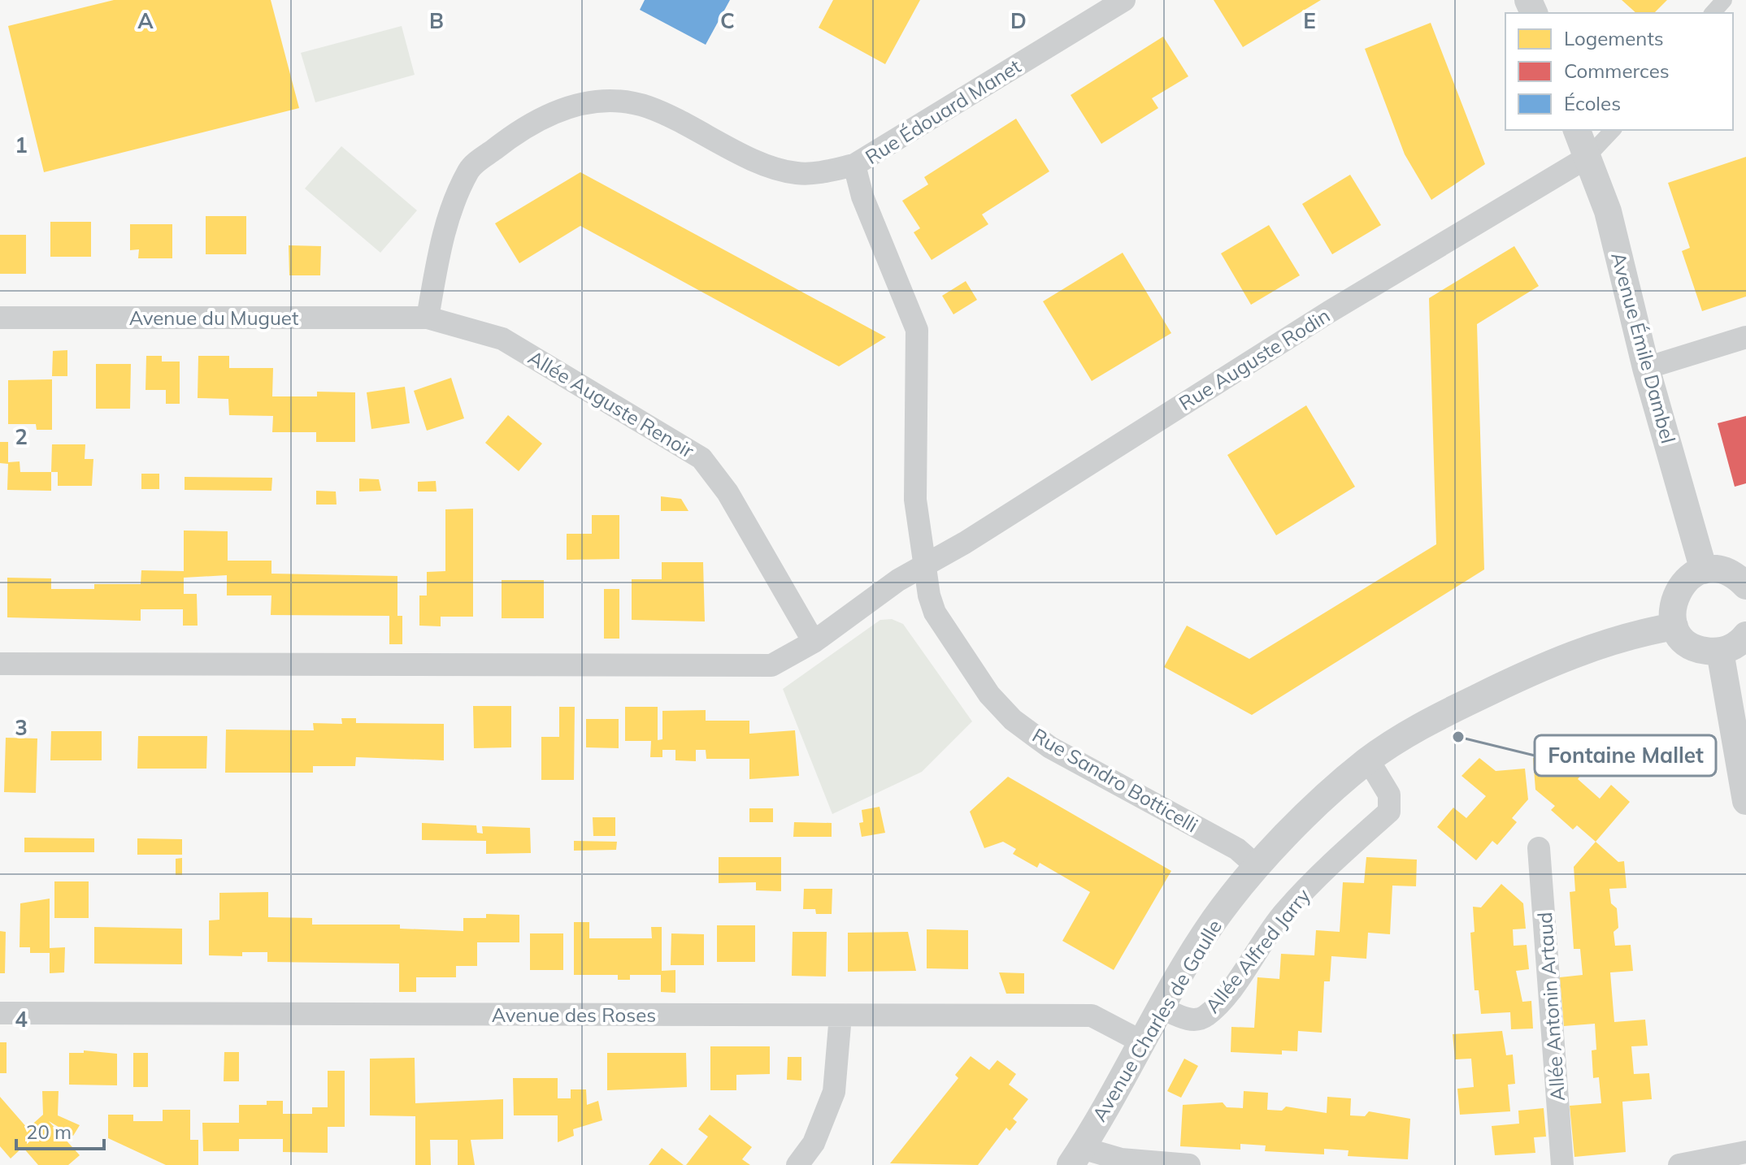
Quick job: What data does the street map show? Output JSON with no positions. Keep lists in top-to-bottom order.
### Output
{
  "streets": {
    "street": [
      "Rue Édouard Manet",
      "Avenue du Muguet",
      "Avenue Émile Dambel",
      "Rue Auguste Rodin",
      "Allée Auguste Renoir",
      "Rue Sandro Botticelli",
      "Allée Alfred Jarry",
      "Allée Antonin Artaud",
      "Avenue des Roses",
      "Avenue Charles de Gaulle"
    ]
  },
  "crossings": [
    ["Rue Édouard Manet", "Avenue du Muguet"],
    ["Rue Édouard Manet", "Allée Auguste Renoir"],
    ["Rue Édouard Manet", "Rue Sandro Botticelli"],
    ["Avenue du Muguet", "Allée Auguste Renoir"],
    ["Avenue Émile Dambel", "Rue Auguste Rodin"],
    ["Rue Auguste Rodin", "Allée Auguste Renoir"],
    ["Rue Auguste Rodin", "Rue Sandro Botticelli"],
    ["Rue Sandro Botticelli", "Avenue Charles de Gaulle"],
    ["Allée Alfred Jarry", "Avenue Charles de Gaulle"],
    ["Avenue des Roses", "Avenue Charles de Gaulle"]
  ],
  "places": ["Fontaine Mallet"],
  "legend": ["Logements", "Commerces", "Écoles"],
  "scale_bar": "20 m",
  "grid": {
    "columns": [
      "A",
      "B",
      "C",
      "D",
      "E"
    ],
    "rows": [
      "1",
      "2",
      "3",
      "4"
    ]
  }
}
